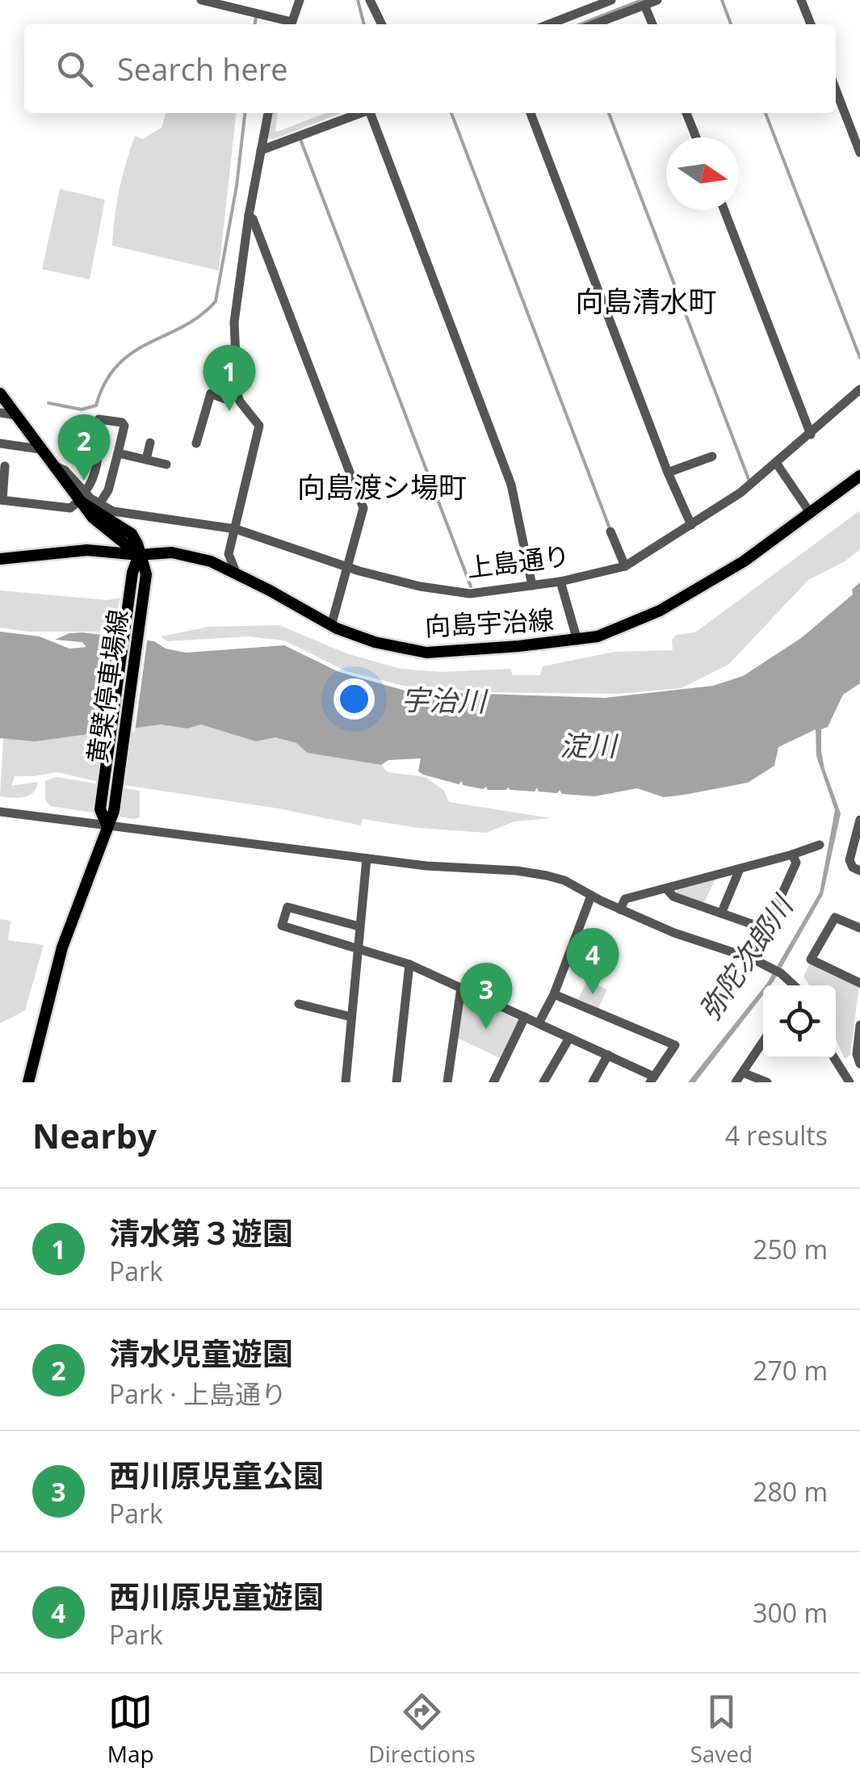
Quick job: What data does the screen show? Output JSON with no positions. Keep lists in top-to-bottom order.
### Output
{
  "streets": {
    "main road": ["向島宇治線", "黄檗停車場線"],
    "street": ["上島通り"]
  },
  "crossings": [
    ["上島通り", "黄檗停車場線"],
    ["向島宇治線", "黄檗停車場線"]
  ],
  "districts": ["向島清水町", "向島渡シ場町"],
  "water": ["宇治川", "淀川", "弥陀次郎川"],
  "north": "right",
  "page": {
    "search": "Search here",
    "pins": [
      "1",
      "2",
      "4",
      "3"
    ],
    "heading": ["Nearby", "4 results"],
    "list": [
      {
        "mark": "1",
        "name": "清水第３遊園",
        "note": "Park",
        "value": "250 m"
      },
      {
        "mark": "2",
        "name": "清水児童遊園",
        "note": "Park · 上島通り",
        "value": "270 m"
      },
      {
        "mark": "3",
        "name": "西川原児童公園",
        "note": "Park",
        "value": "280 m"
      },
      {
        "mark": "4",
        "name": "西川原児童遊園",
        "note": "Park",
        "value": "300 m"
      }
    ],
    "nav": ["Map", "Directions", "Saved"]
  }
}
